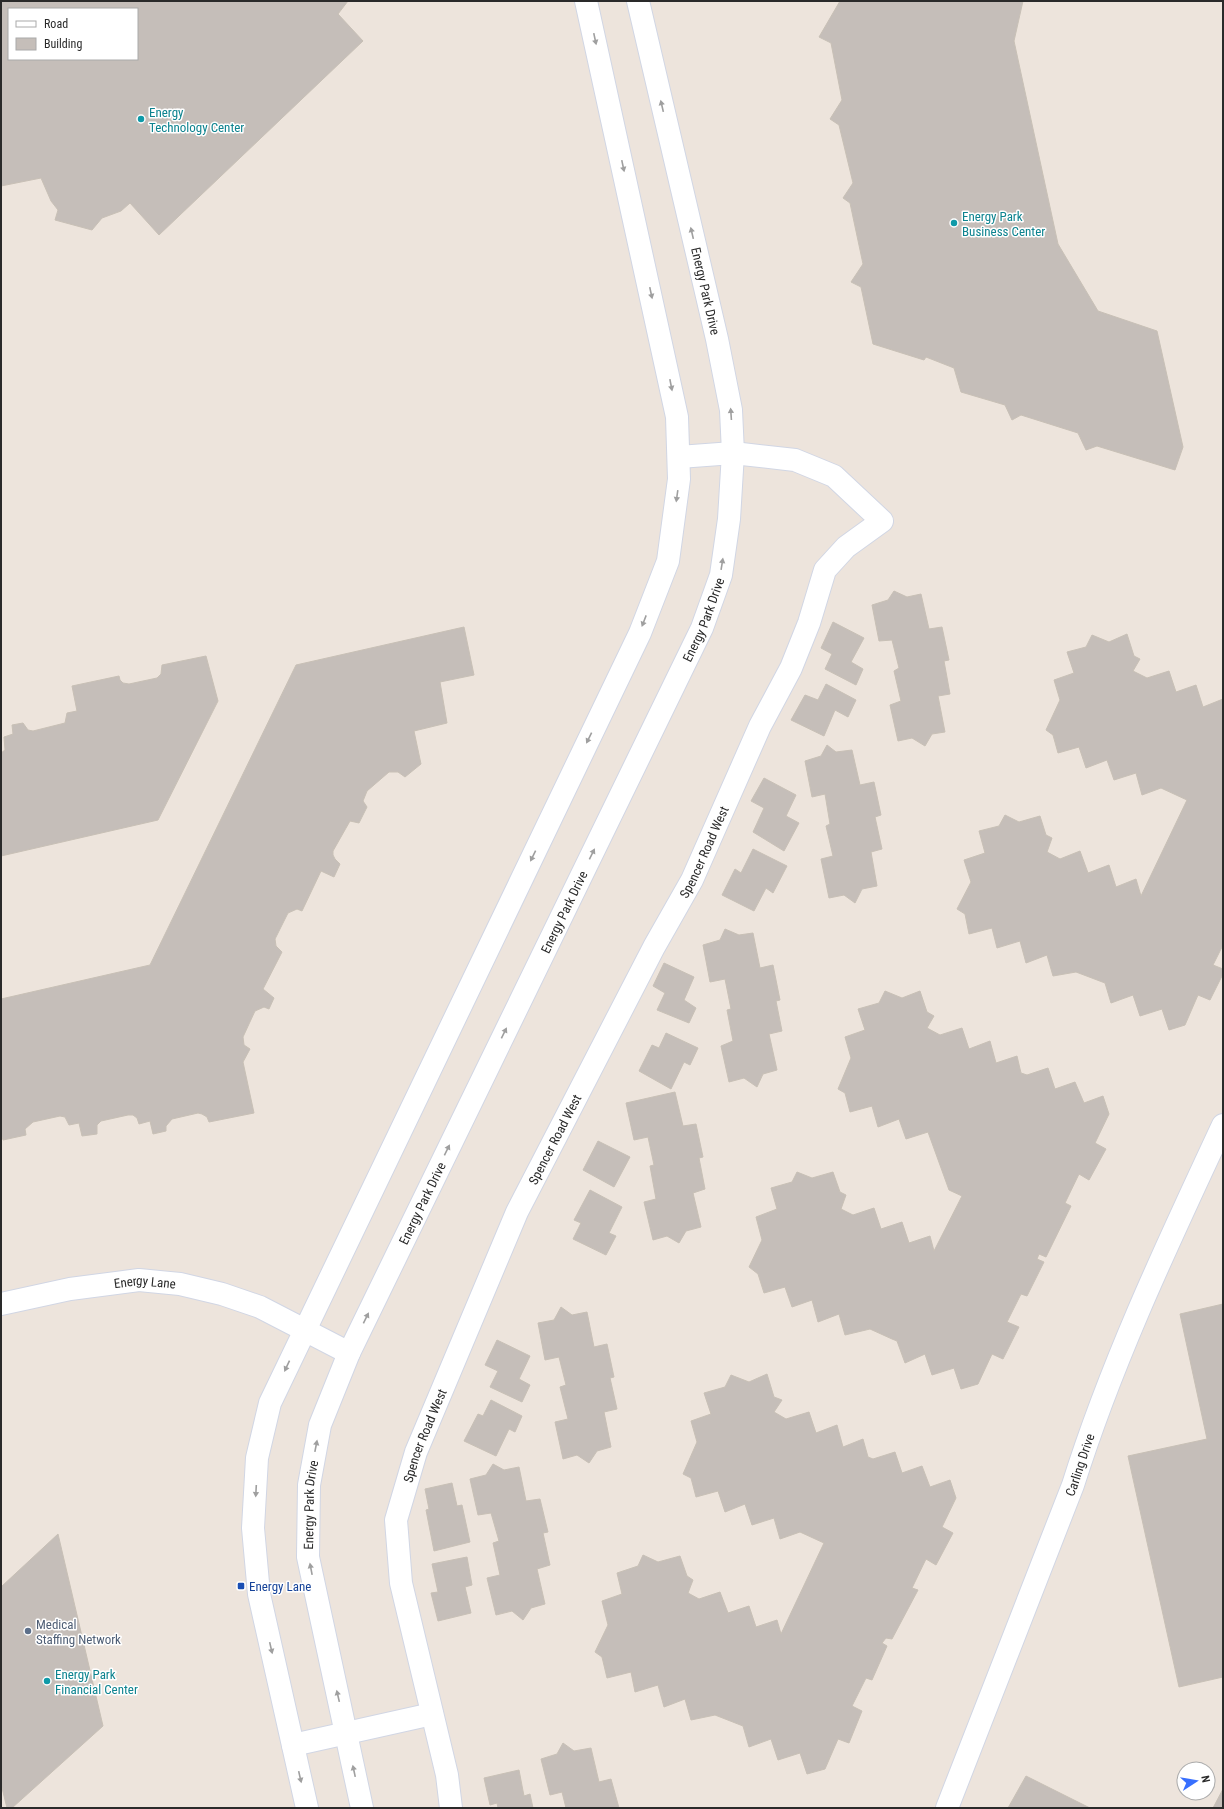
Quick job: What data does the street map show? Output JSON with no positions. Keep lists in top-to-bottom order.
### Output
{
  "streets": {
    "street": [
      "Energy Park Drive",
      "Spencer Road West",
      "Energy Lane",
      "Carling Drive"
    ]
  },
  "crossings": [
    ["Energy Park Drive", "Spencer Road West"],
    ["Energy Park Drive", "Energy Lane"]
  ],
  "places": {
    "other": [
      "Energy Technology Center",
      "Energy Park Business Center",
      "Medical Staffing Network",
      "Energy Park Financial Center"
    ],
    "transit": ["Energy Lane"]
  },
  "legend": ["Road", "Building"],
  "north": "right"
}
